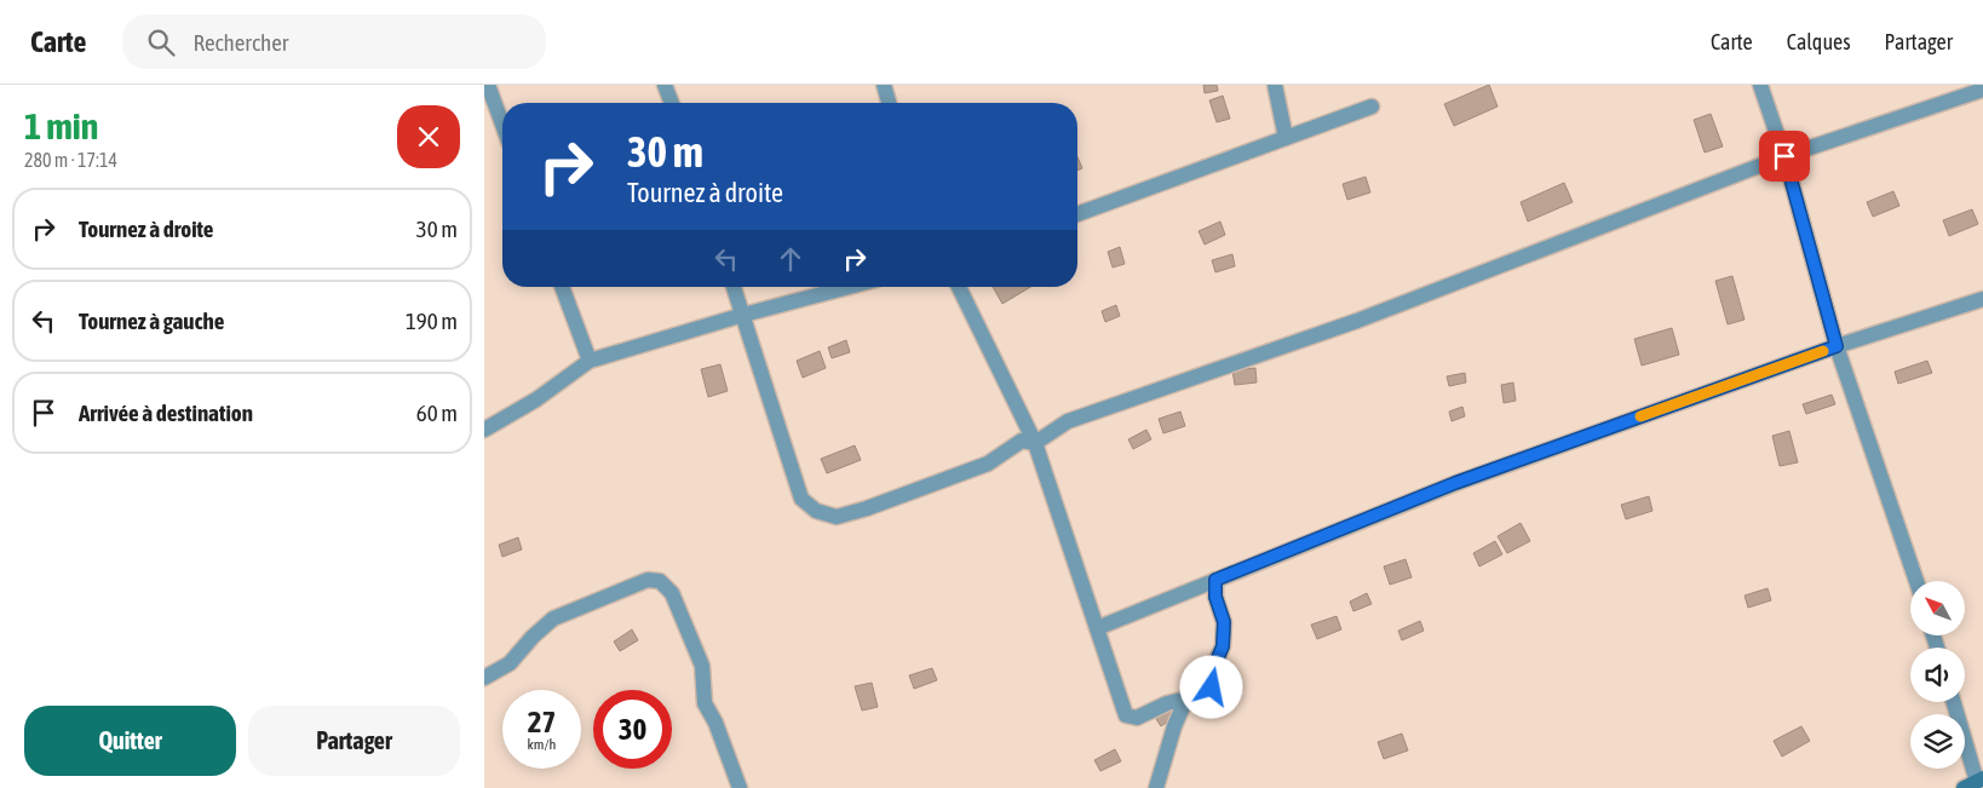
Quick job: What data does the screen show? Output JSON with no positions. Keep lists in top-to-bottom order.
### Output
{
  "north": "top left",
  "page": {
    "header": "Carte",
    "search": "Rechercher",
    "nav": ["Carte", "Calques", "Partager"],
    "heading": ["1 min", "280 m · 17:14"],
    "turn": ["30 m", "Tournez à droite"],
    "list": [
      {
        "name": "Tournez à droite",
        "value": "30 m"
      },
      {
        "name": "Tournez à gauche",
        "value": "190 m"
      },
      {
        "name": "Arrivée à destination",
        "value": "60 m"
      }
    ],
    "speed": "27 km/h",
    "limit": "30",
    "buttons": ["Quitter", "Partager"]
  }
}
